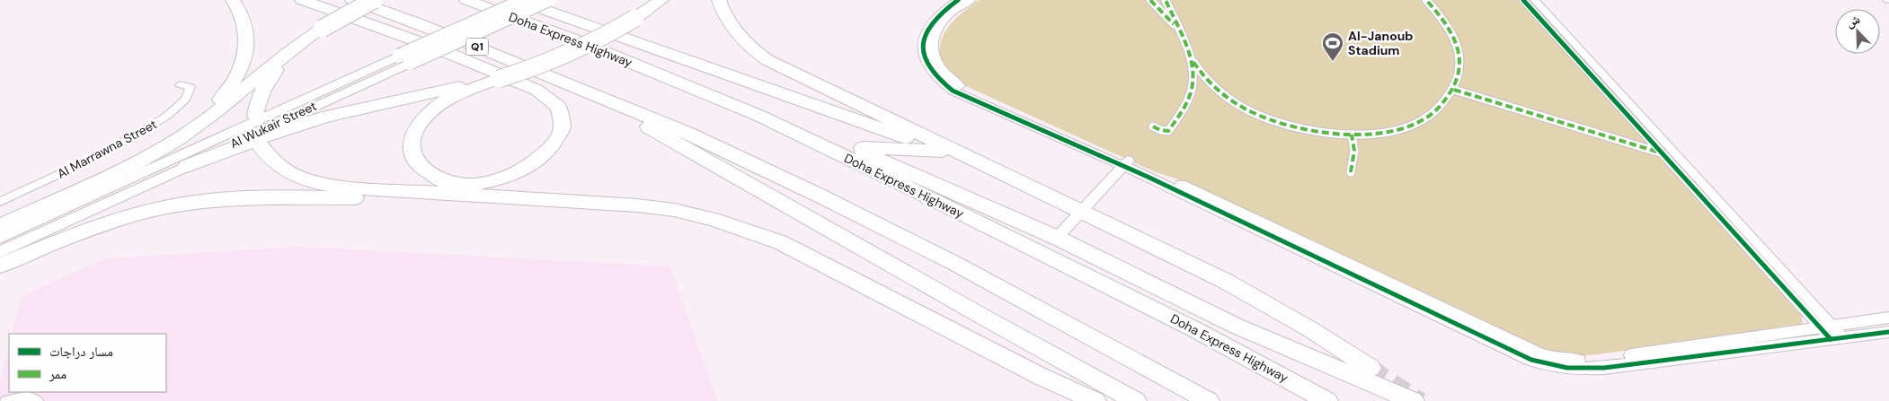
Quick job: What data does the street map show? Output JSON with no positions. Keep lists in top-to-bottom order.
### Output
{
  "streets": {
    "highway": ["Doha Express Highway", "Q1"],
    "main road": ["Al Wukair Street"],
    "street": ["Al Marrawna Street"]
  },
  "places": {
    "sports": ["Al-Janoub Stadium"]
  },
  "legend": ["مسار دراجات", "ممر"],
  "north": "top left"
}
